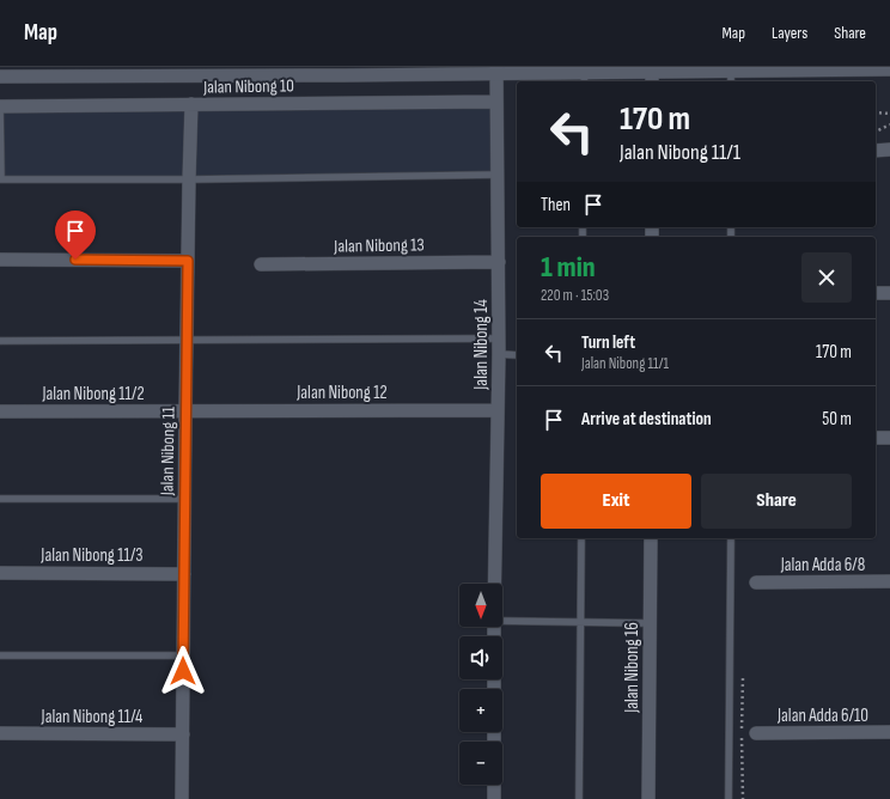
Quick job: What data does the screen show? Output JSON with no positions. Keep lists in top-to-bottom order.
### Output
{
  "streets": {
    "street": [
      "Jalan Nibong 10",
      "Jalan Nibong 13",
      "Jalan Nibong 14",
      "Jalan Nibong 12",
      "Jalan Nibong 11/2",
      "Jalan Nibong 11",
      "Jalan Nibong 11/3",
      "Jalan Adda 6/8",
      "Jalan Nibong 16",
      "Jalan Adda 6/10",
      "Jalan Nibong 11/4"
    ]
  },
  "crossings": [
    ["Jalan Nibong 10", "Jalan Nibong 14"],
    ["Jalan Nibong 10", "Jalan Nibong 11"],
    ["Jalan Nibong 13", "Jalan Nibong 14"],
    ["Jalan Nibong 14", "Jalan Nibong 12"],
    ["Jalan Nibong 12", "Jalan Nibong 11/2"],
    ["Jalan Nibong 12", "Jalan Nibong 11"],
    ["Jalan Nibong 11/2", "Jalan Nibong 11"],
    ["Jalan Nibong 11", "Jalan Nibong 11/3"],
    ["Jalan Nibong 11", "Jalan Nibong 11/4"]
  ],
  "north": "bottom",
  "page": {
    "header": "Map",
    "nav": ["Map", "Layers", "Share"],
    "turn": ["170 m", "Jalan Nibong 11/1"],
    "then": "Then",
    "heading": ["1 min", "220 m · 15:03"],
    "list": [
      {
        "name": "Turn left",
        "note": "Jalan Nibong 11/1",
        "value": "170 m"
      },
      {
        "name": "Arrive at destination",
        "value": "50 m"
      }
    ],
    "buttons": ["Exit", "Share"],
    "map_buttons": ["+", "−"]
  }
}
